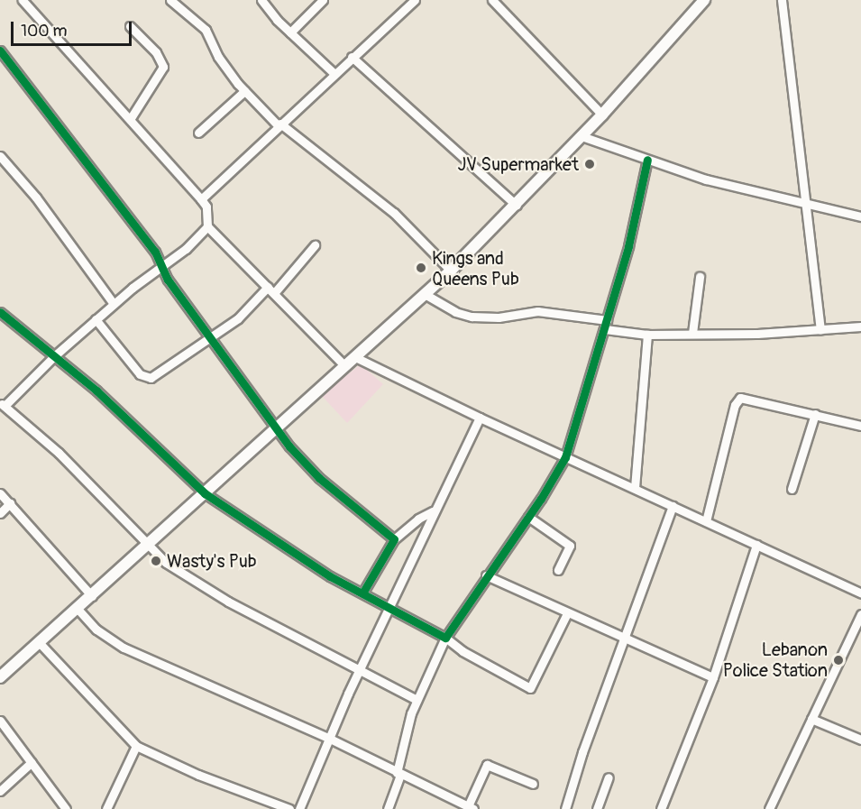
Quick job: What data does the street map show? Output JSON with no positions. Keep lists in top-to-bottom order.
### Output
{
  "places": [
    "JV Supermarket",
    "Kings and Queens Pub",
    "Wasty's Pub",
    "Lebanon Police Station"
  ],
  "scale_bar": "100 m"
}
